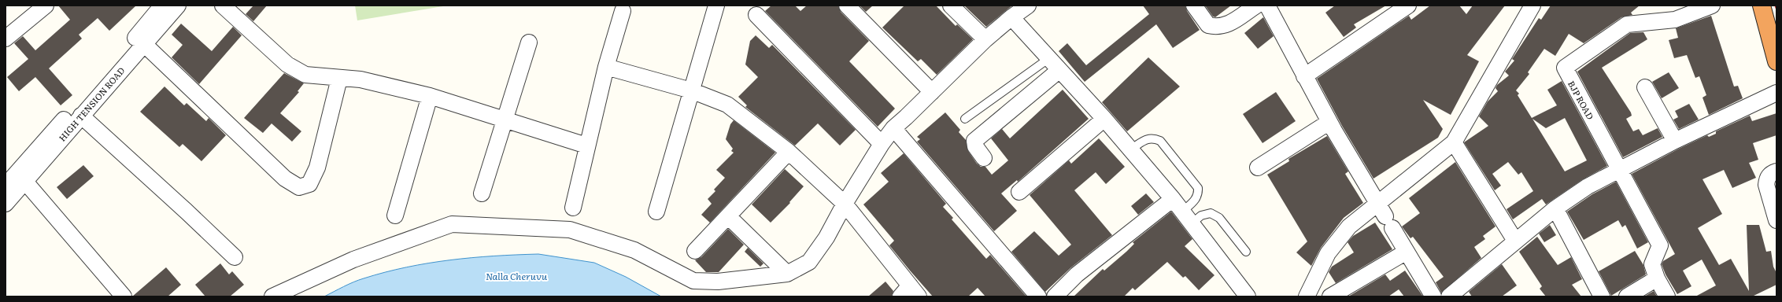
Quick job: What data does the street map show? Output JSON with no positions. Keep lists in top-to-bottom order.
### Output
{
  "streets": {
    "street": ["BJP ROAD", "HIGH TENSION ROAD"]
  },
  "water": ["Nalla Cheruvu"]
}
